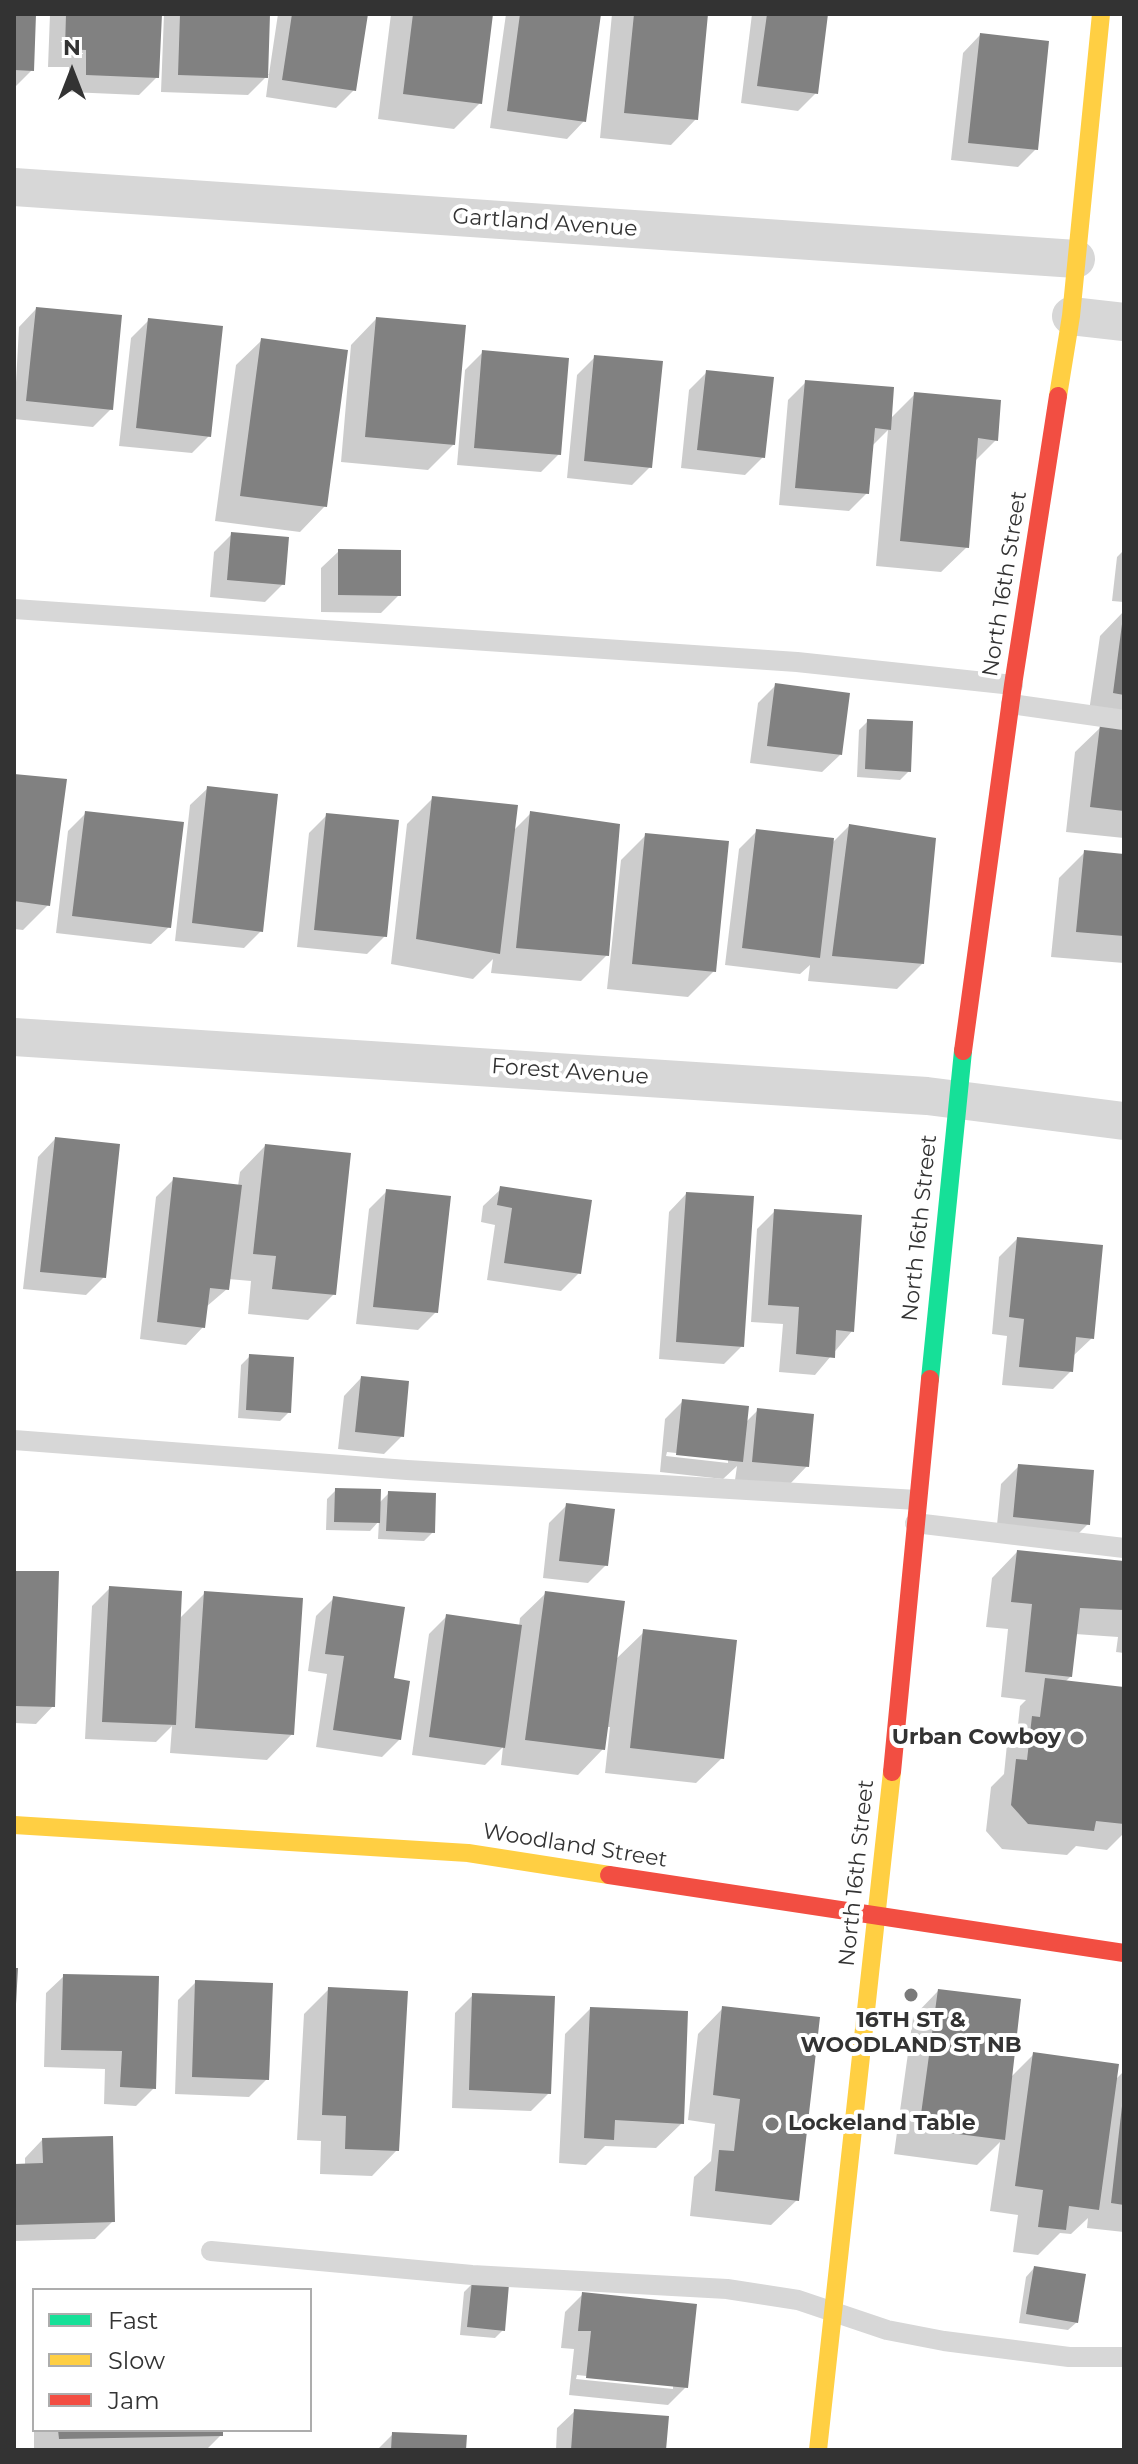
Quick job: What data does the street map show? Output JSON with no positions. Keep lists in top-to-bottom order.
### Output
{
  "streets": {
    "street": [
      "Gartland Avenue",
      "North 16th Street",
      "Forest Avenue",
      "Woodland Street"
    ]
  },
  "crossings": [
    ["Gartland Avenue", "North 16th Street"],
    ["North 16th Street", "Forest Avenue"],
    ["North 16th Street", "Woodland Street"]
  ],
  "places": ["Urban Cowboy", "16TH ST & WOODLAND ST NB", "Lockeland Table"],
  "legend": ["Fast", "Slow", "Jam"],
  "north": "top"
}
